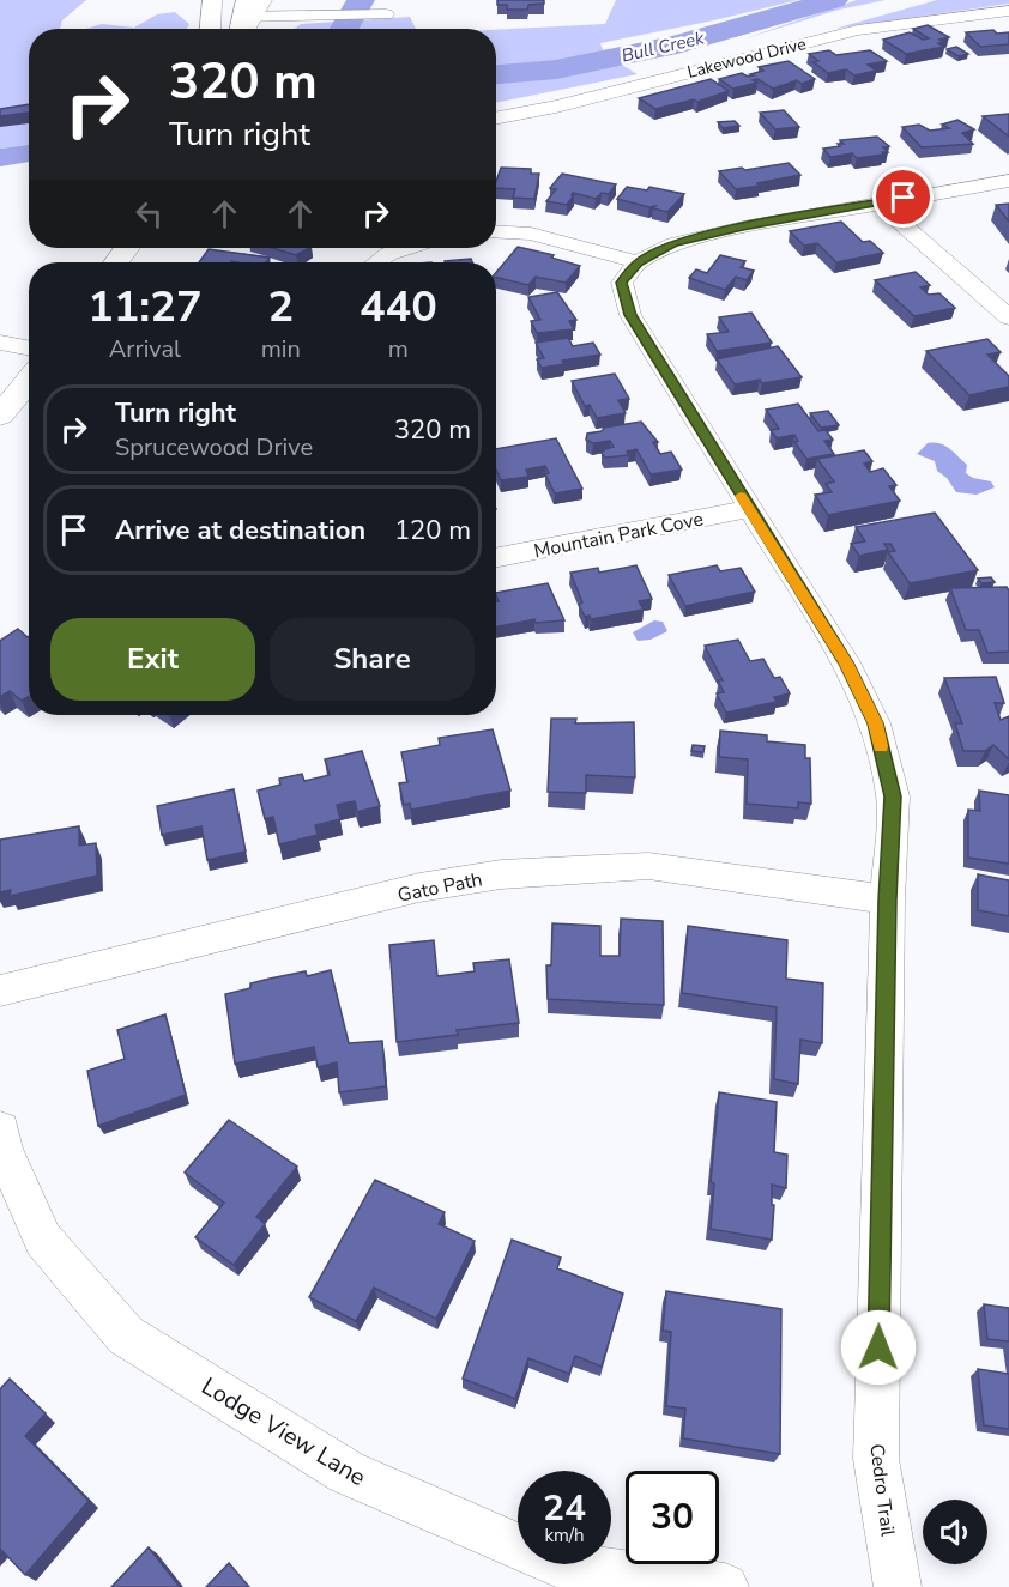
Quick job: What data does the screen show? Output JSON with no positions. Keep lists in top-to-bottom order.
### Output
{
  "streets": {
    "street": [
      "Lakewood Drive",
      "Mountain Park Cove",
      "Gato Path",
      "Lodge View Lane",
      "Cedro Trail"
    ]
  },
  "crossings": [
    ["Mountain Park Cove", "Cedro Trail"],
    ["Gato Path", "Cedro Trail"]
  ],
  "water": ["Bull Creek"],
  "page": {
    "turn": ["320 m", "Turn right"],
    "eta": [
      "11:27",
      "Arrival",
      "2",
      "min",
      "440",
      "m"
    ],
    "list": [
      {
        "name": "Turn right",
        "note": "Sprucewood Drive",
        "value": "320 m"
      },
      {
        "name": "Arrive at destination",
        "value": "120 m"
      }
    ],
    "buttons": ["Exit", "Share"],
    "speed": "24 km/h",
    "limit": "30"
  }
}
